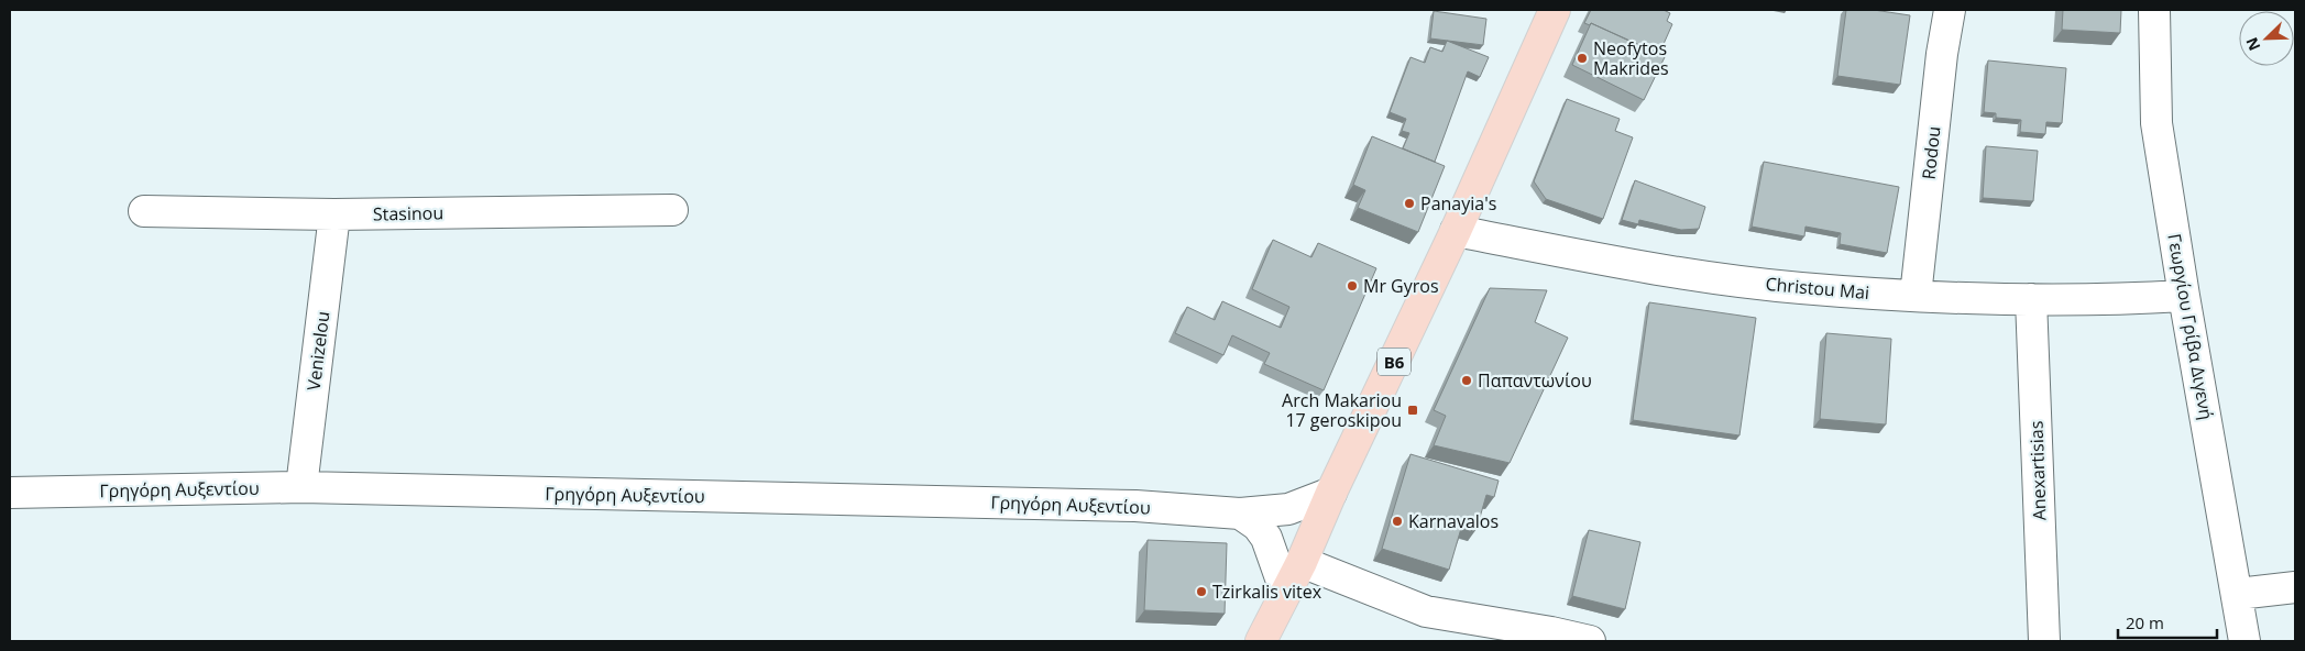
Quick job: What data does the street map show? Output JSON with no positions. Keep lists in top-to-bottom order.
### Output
{
  "streets": {
    "main road": ["B6"],
    "street": [
      "Rodou",
      "Stasinou",
      "Christou Mai",
      "Γεωργίου Γρίβα Διγενή",
      "Venizelou",
      "Anexartisias",
      "Γρηγόρη Αυξεντίου"
    ]
  },
  "crossings": [
    ["Rodou", "Christou Mai"],
    ["Stasinou", "Venizelou"],
    ["Christou Mai", "Γεωργίου Γρίβα Διγενή"],
    ["Christou Mai", "B6"],
    ["Christou Mai", "Anexartisias"],
    ["Venizelou", "Γρηγόρη Αυξεντίου"],
    ["B6", "Γρηγόρη Αυξεντίου"]
  ],
  "places": {
    "other": [
      "Neofytos Makrides",
      "Panayia's",
      "Mr Gyros",
      "Παπαντωνίου",
      "Karnavalos",
      "Tzirkalis vitex"
    ],
    "transit": ["Arch Makariou 17 geroskipou"]
  },
  "scale_bar": "20 m",
  "north": "bottom left"
}
